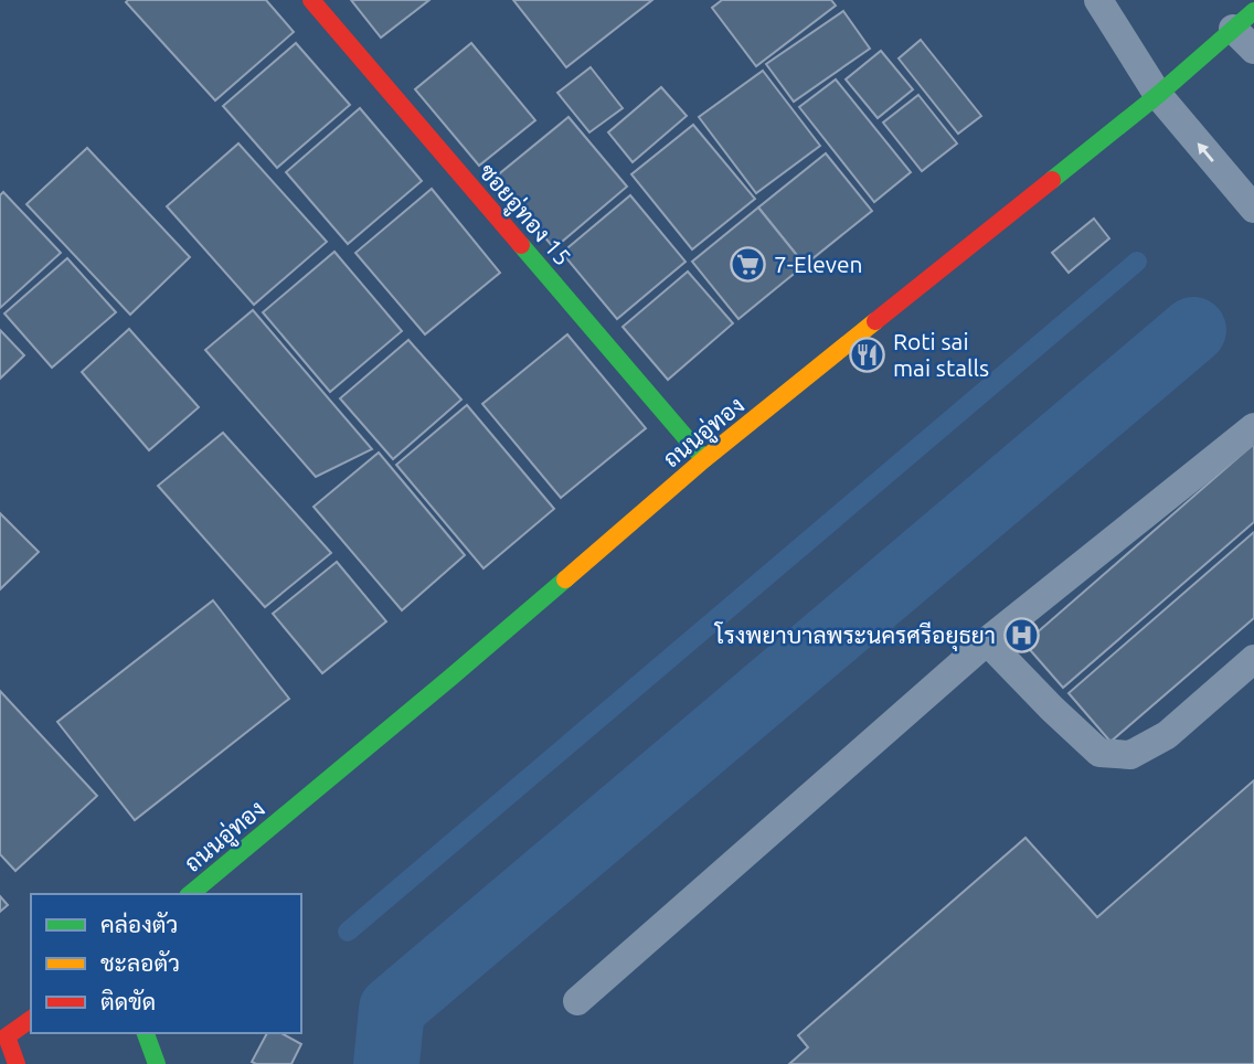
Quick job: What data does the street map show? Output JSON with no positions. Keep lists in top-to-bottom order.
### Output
{
  "streets": {
    "main road": ["ซอยอู่ทอง 15", "ถนนอู่ทอง"]
  },
  "crossings": [
    ["ซอยอู่ทอง 15", "ถนนอู่ทอง"]
  ],
  "places": {
    "supermarket": ["7-Eleven"],
    "restaurant": ["Roti sai mai stalls"],
    "hospital": ["โรงพยาบาลพระนครศรีอยุธยา"]
  },
  "legend": ["คล่องตัว", "ชะลอตัว", "ติดขัด"]
}
